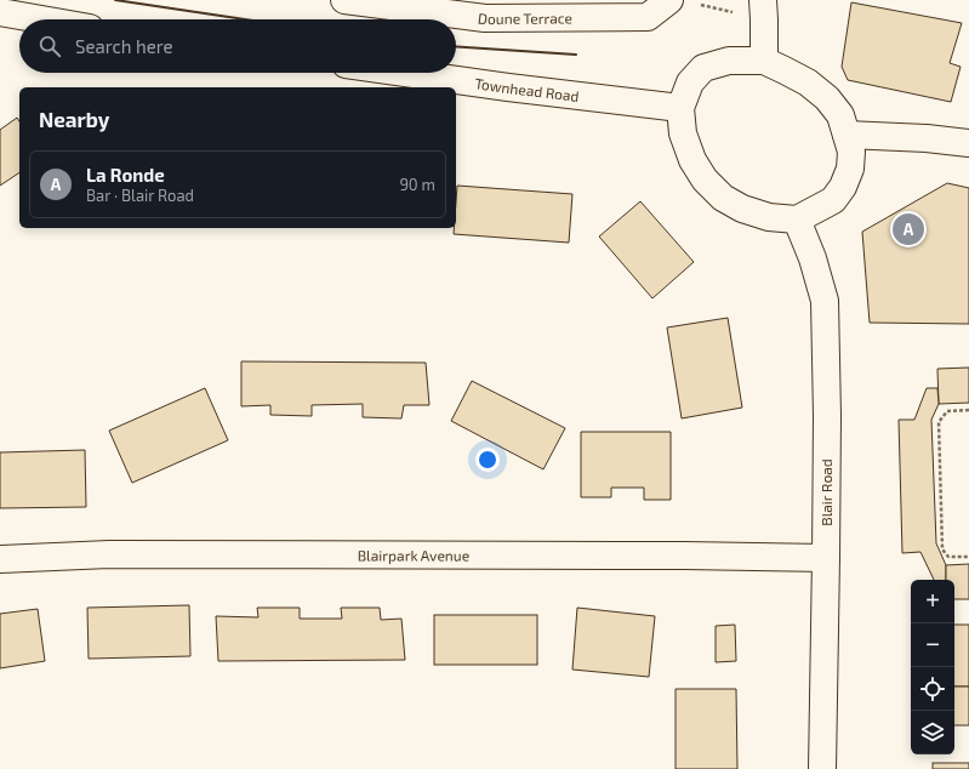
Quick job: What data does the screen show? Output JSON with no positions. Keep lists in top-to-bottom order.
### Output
{
  "streets": {
    "street": [
      "Doune Terrace",
      "Townhead Road",
      "Blair Road",
      "Blairpark Avenue"
    ]
  },
  "crossings": [
    ["Townhead Road", "Blair Road"],
    ["Blair Road", "Blairpark Avenue"]
  ],
  "page": {
    "search": "Search here",
    "heading": "Nearby",
    "list": [
      {
        "mark": "A",
        "name": "La Ronde",
        "note": "Bar · Blair Road",
        "value": "90 m"
      }
    ],
    "pins": "A",
    "map_buttons": ["+", "−"]
  }
}
